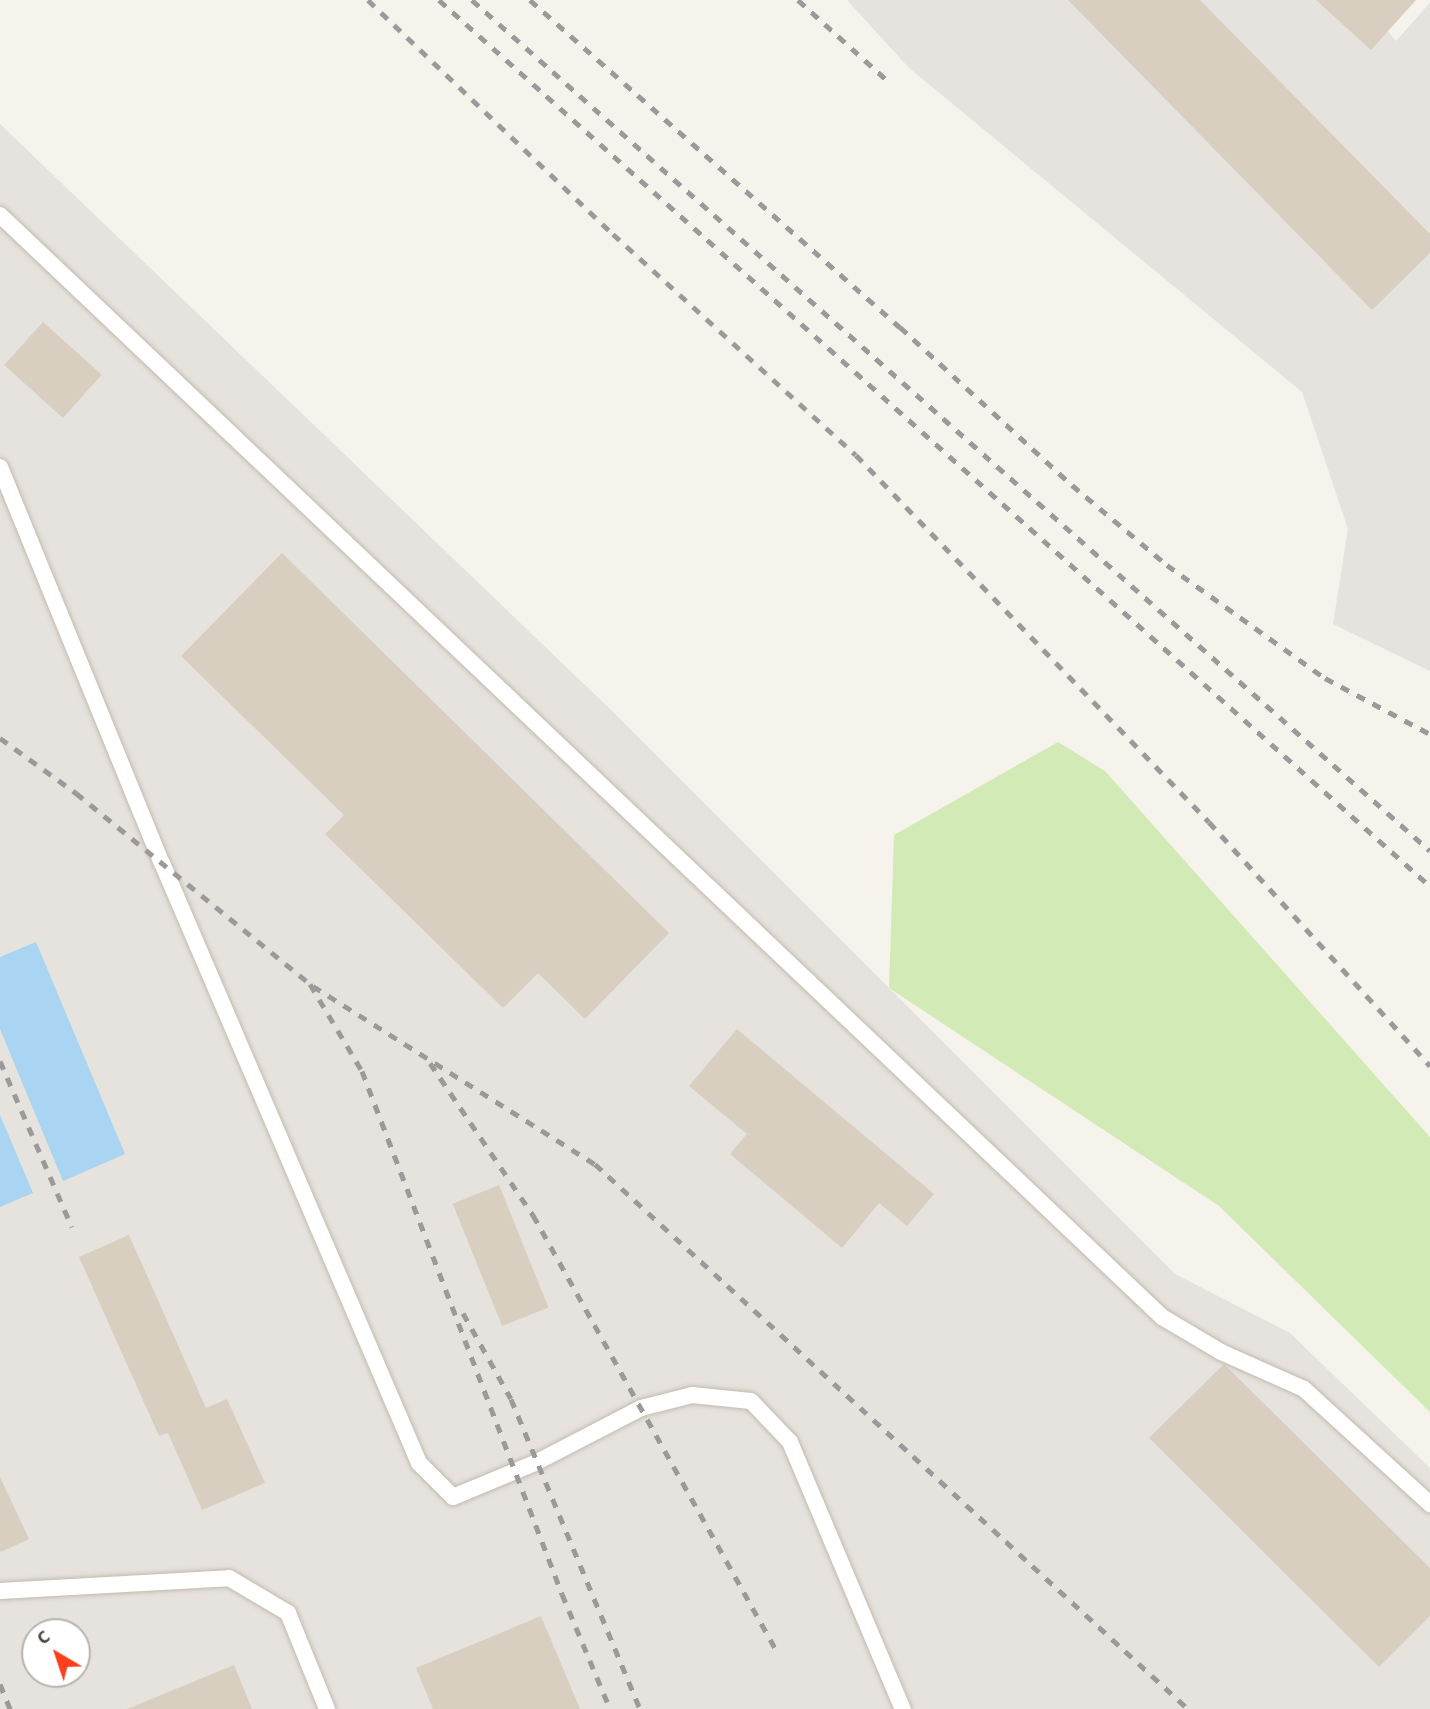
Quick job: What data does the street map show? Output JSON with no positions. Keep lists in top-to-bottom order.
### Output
{
  "north": "top left"
}
